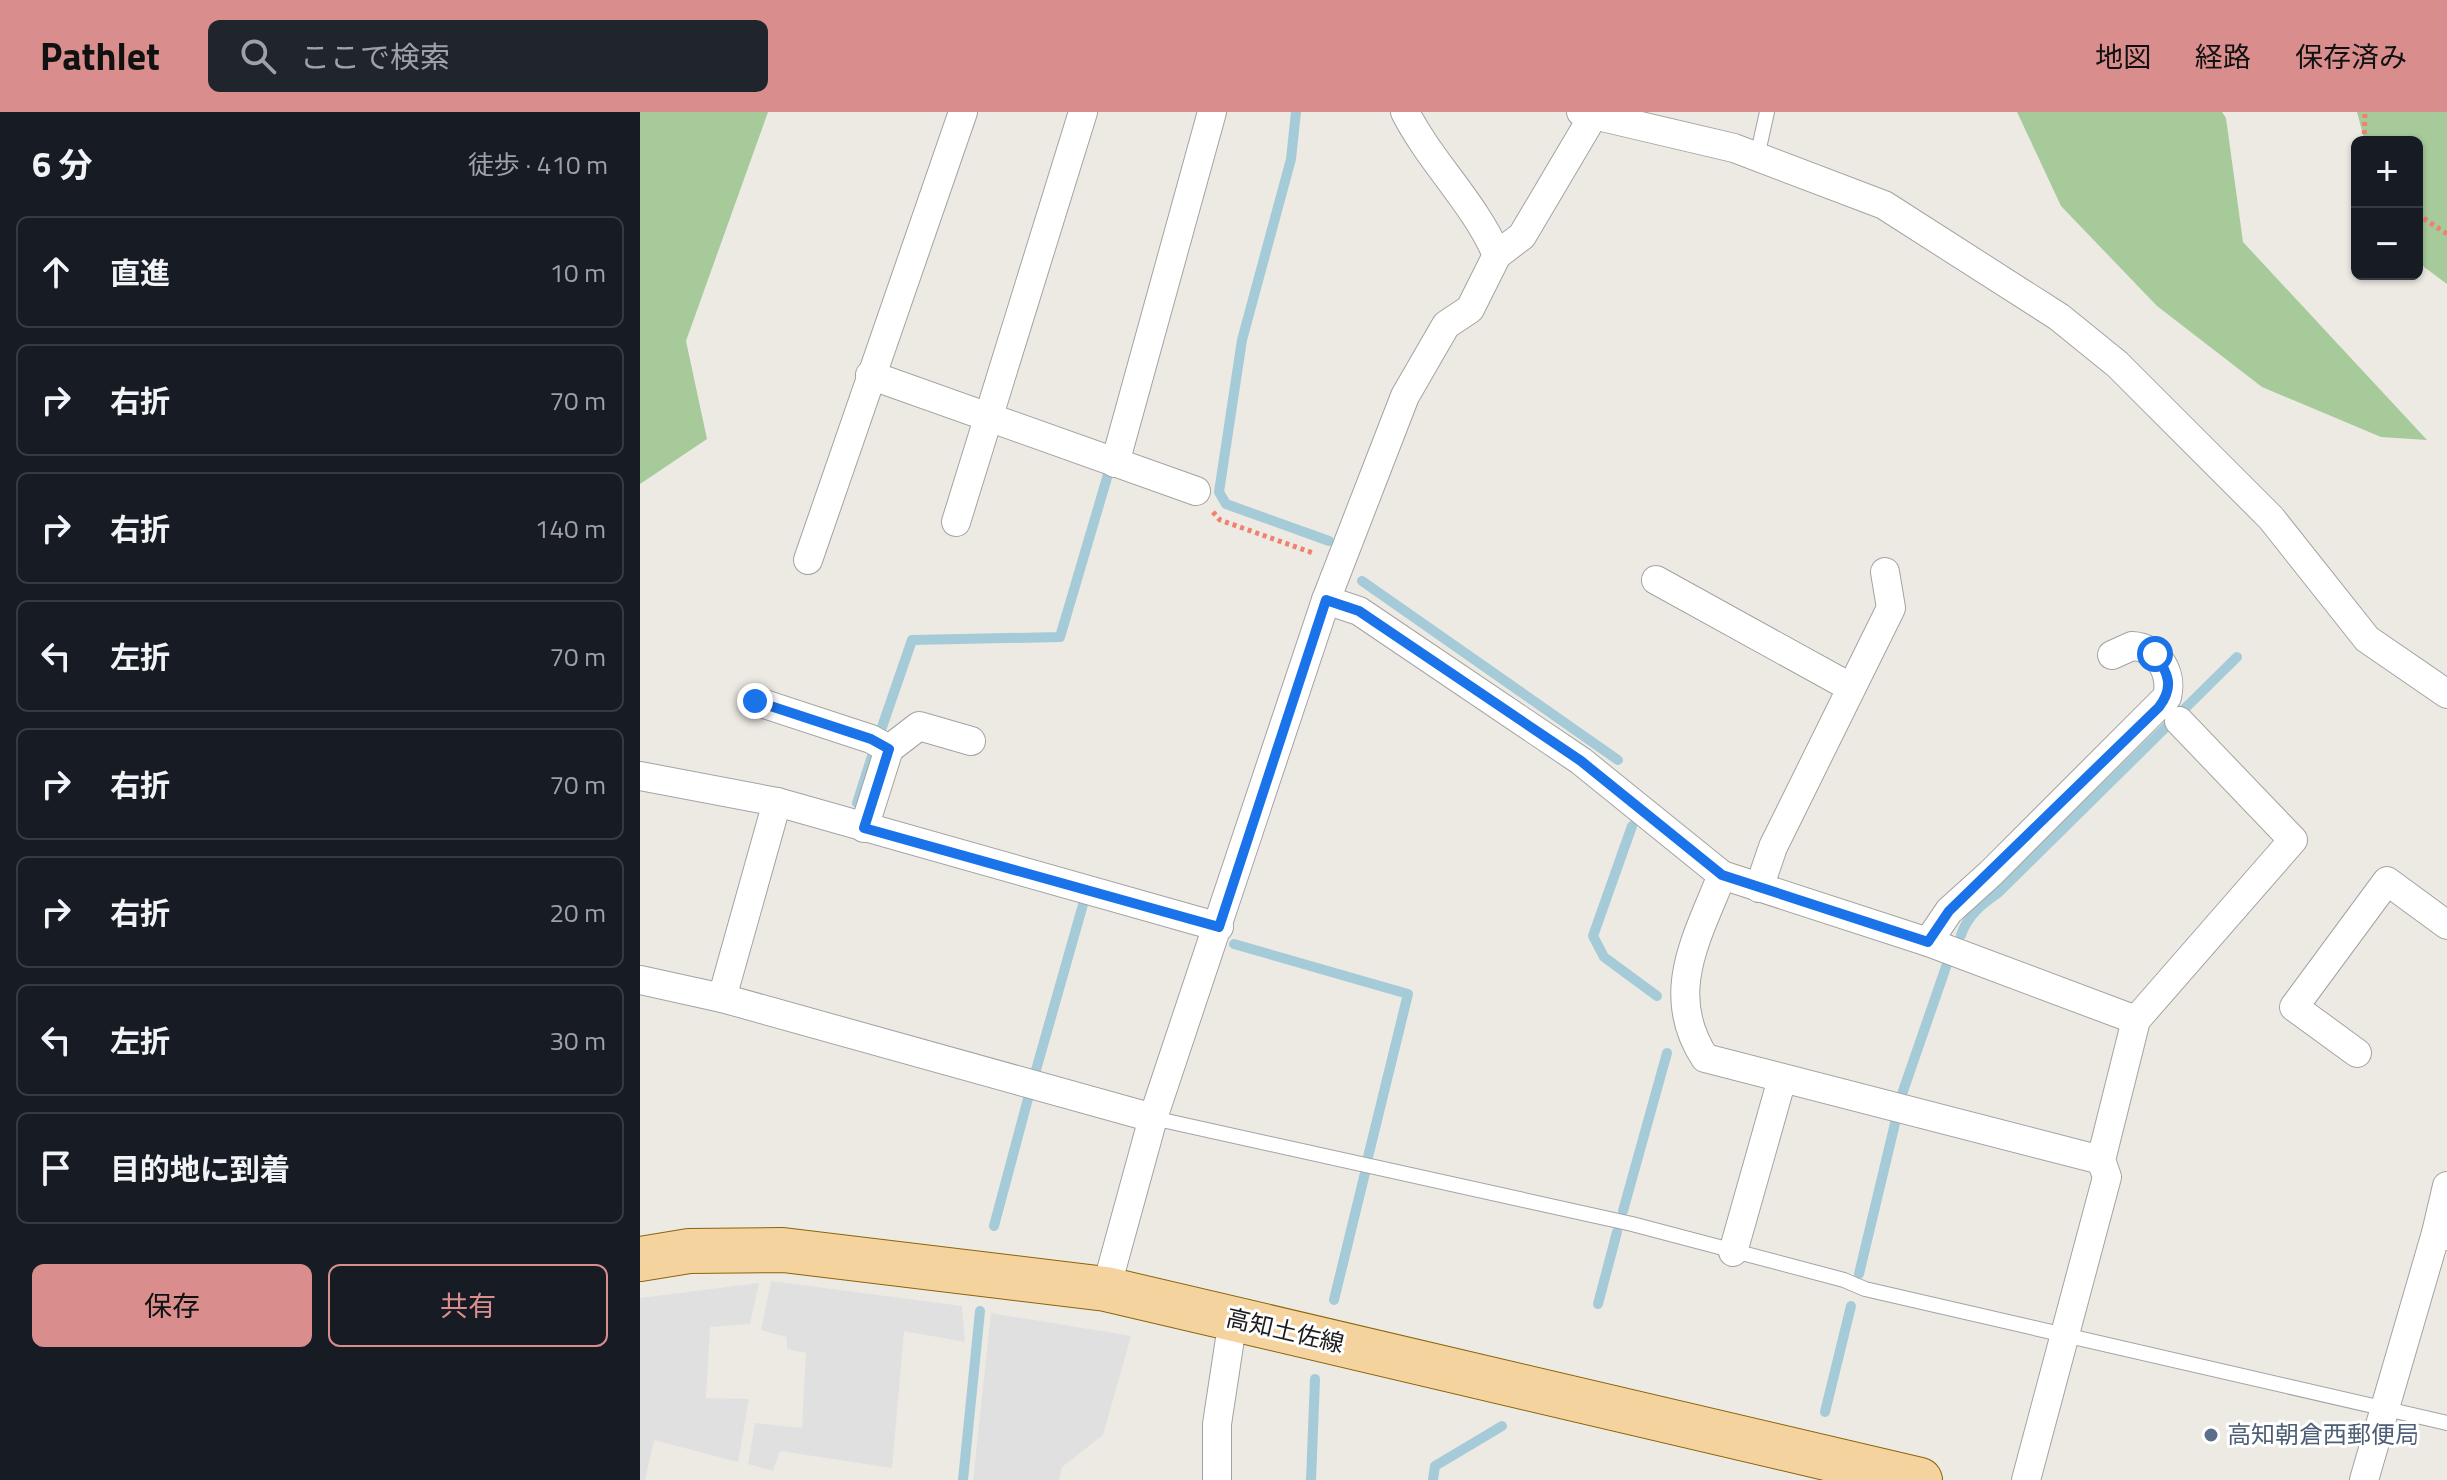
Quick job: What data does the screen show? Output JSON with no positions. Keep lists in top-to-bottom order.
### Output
{
  "streets": {
    "main road": ["高知土佐線"]
  },
  "places": ["高知朝倉西郵便局"],
  "page": {
    "header": "Pathlet",
    "search": "ここで検索",
    "nav": ["地図", "経路", "保存済み"],
    "heading": ["6 分", "徒歩 · 410 m"],
    "map_buttons": ["+", "−"],
    "list": [
      ["直進", "10 m"],
      ["右折", "70 m"],
      ["右折", "140 m"],
      ["左折", "70 m"],
      ["右折", "70 m"],
      ["右折", "20 m"],
      ["左折", "30 m"],
      "目的地に到着"
    ],
    "buttons": ["保存", "共有"]
  }
}
